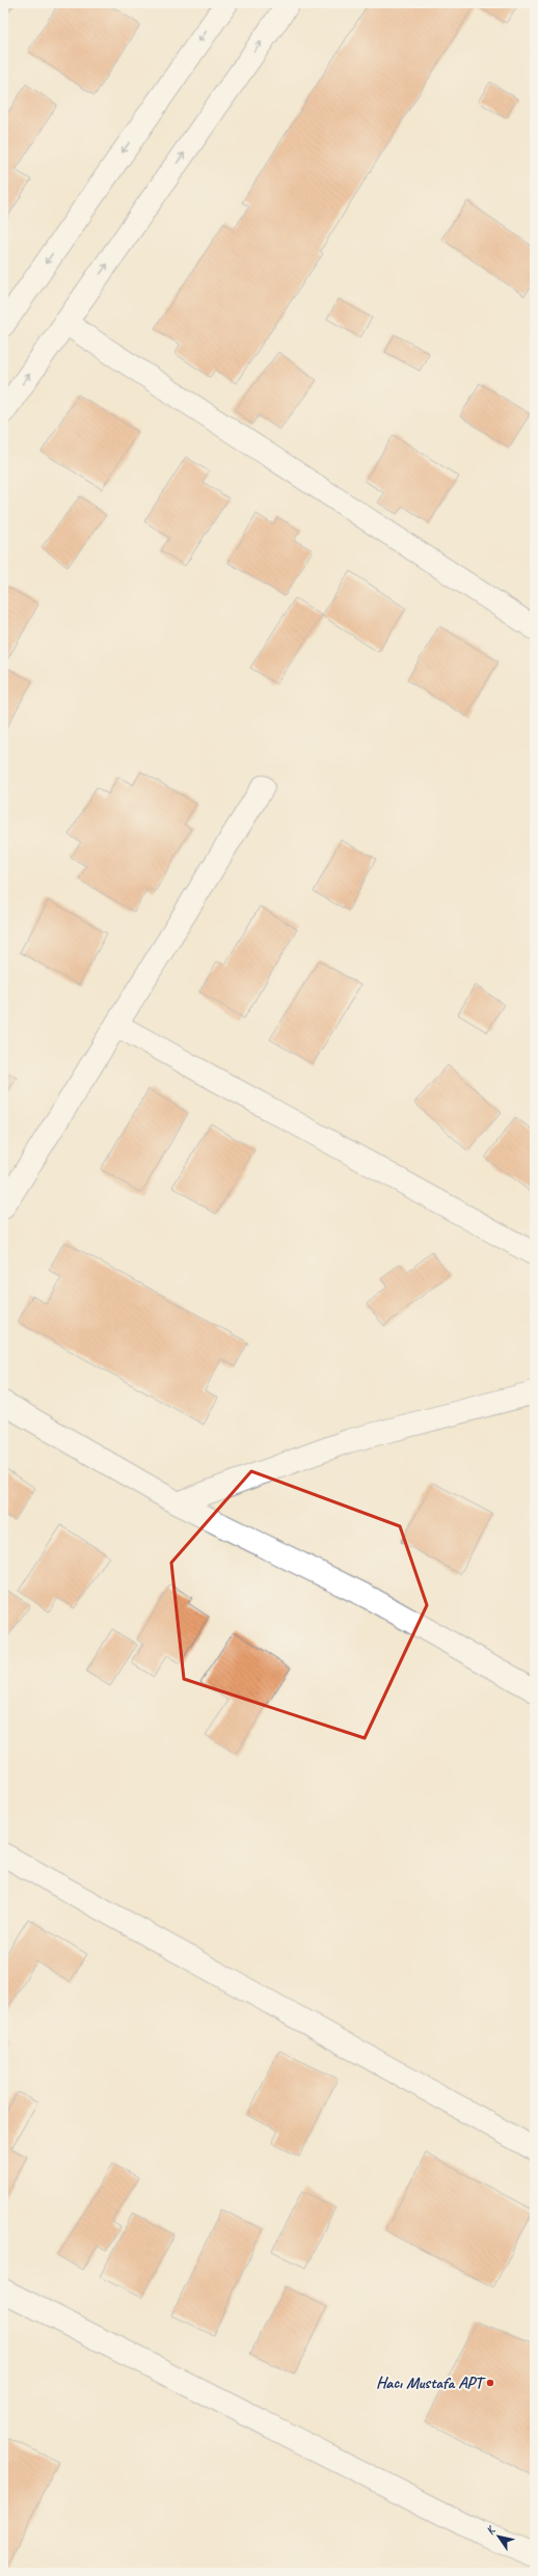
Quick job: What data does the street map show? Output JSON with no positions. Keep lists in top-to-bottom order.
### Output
{
  "places": ["Hacı Mustafa APT"],
  "north": "top left"
}
